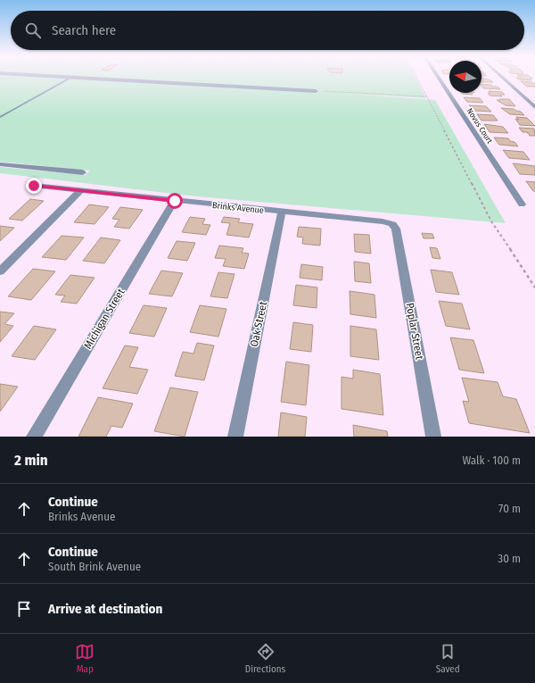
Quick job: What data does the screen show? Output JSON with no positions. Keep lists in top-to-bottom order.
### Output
{
  "streets": {
    "street": [
      "Novus Court",
      "Brinks Avenue",
      "Michigan Street",
      "Oak Street",
      "Poplar Street"
    ]
  },
  "crossings": [
    ["Brinks Avenue", "Michigan Street"],
    ["Brinks Avenue", "Oak Street"],
    ["Brinks Avenue", "Poplar Street"]
  ],
  "north": "left",
  "page": {
    "search": "Search here",
    "heading": ["2 min", "Walk · 100 m"],
    "list": [
      ["Continue", "Brinks Avenue", "70 m"],
      ["Continue", "South Brink Avenue", "30 m"],
      "Arrive at destination"
    ],
    "nav": ["Map", "Directions", "Saved"]
  }
}
